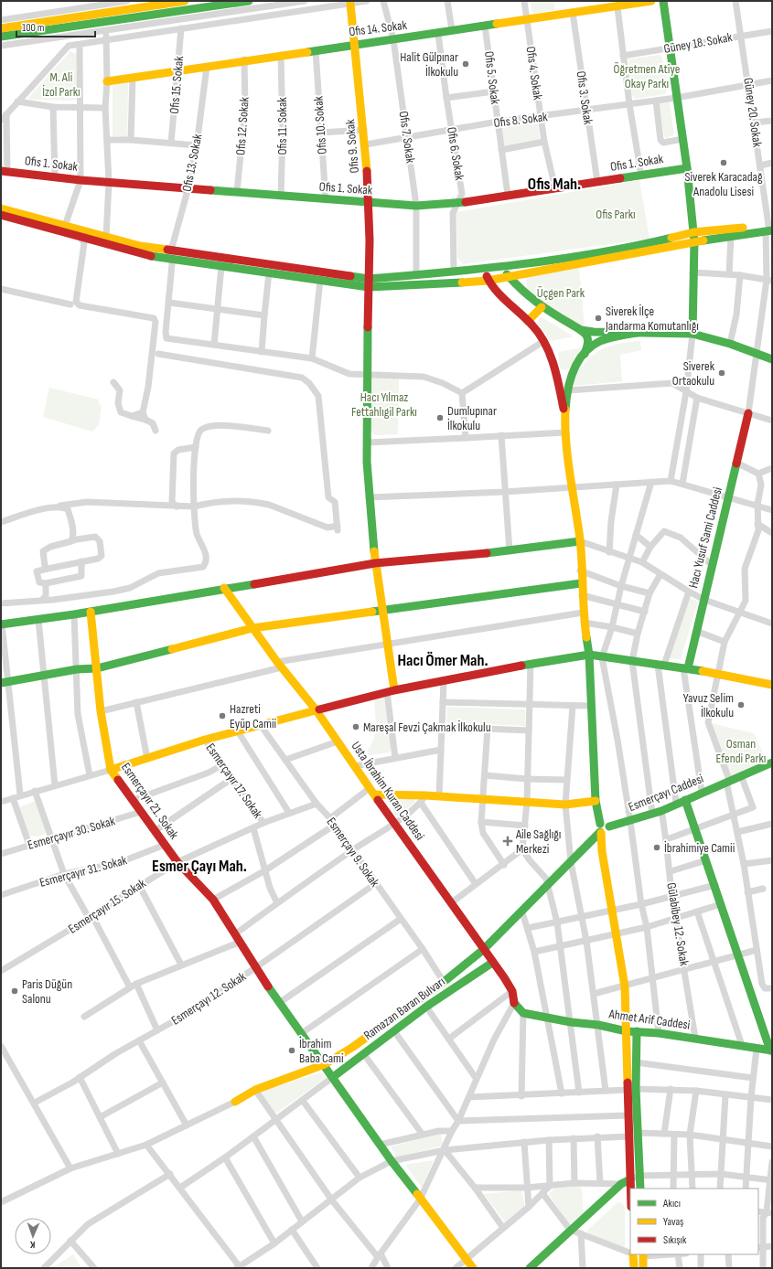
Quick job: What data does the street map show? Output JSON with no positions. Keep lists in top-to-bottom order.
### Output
{
  "streets": {
    "main road": [
      "Ofis 14. Sokak",
      "Ofis 9. Sokak",
      "Ofis 1. Sokak",
      "Hacı Yusuf Sami Caddesi",
      "Usta İbrahim Kuran Caddesi",
      "Esmerçayı Caddesi",
      "Esmerçayır 21. Sokak",
      "Ramazan Baran Bulvarı",
      "Ahmet Arif Caddesi"
    ],
    "street": [
      "Güney 18. Sokak",
      "Ofis 4. Sokak",
      "Ofis 5. Sokak",
      "Ofis 15. Sokak",
      "Ofis 3. Sokak",
      "Güney 20. Sokak",
      "Ofis 8. Sokak",
      "Ofis 10. Sokak",
      "Ofis 12. Sokak",
      "Ofis 11. Sokak",
      "Ofis 7. Sokak",
      "Ofis 6. Sokak",
      "Ofis 13. Sokak",
      "Esmerçayır 17. Sokak",
      "Esmerçayır 30. Sokak",
      "Esmerçayı 9. Sokak",
      "Esmerçayır 31. Sokak",
      "Esmerçayır 15. Sokak",
      "Gülabibey 12. Sokak",
      "Esmerçayı 12. Sokak"
    ]
  },
  "crossings": [
    ["Ofis 14. Sokak", "Ofis 4. Sokak"],
    ["Ofis 14. Sokak", "Ofis 5. Sokak"],
    ["Ofis 14. Sokak", "Ofis 15. Sokak"],
    ["Ofis 14. Sokak", "Ofis 3. Sokak"],
    ["Ofis 14. Sokak", "Ofis 10. Sokak"],
    ["Ofis 14. Sokak", "Ofis 12. Sokak"],
    ["Ofis 14. Sokak", "Ofis 11. Sokak"],
    ["Ofis 14. Sokak", "Ofis 7. Sokak"],
    ["Ofis 14. Sokak", "Ofis 9. Sokak"],
    ["Ofis 14. Sokak", "Ofis 6. Sokak"],
    ["Ofis 14. Sokak", "Ofis 13. Sokak"],
    ["Güney 18. Sokak", "Güney 20. Sokak"],
    ["Ofis 4. Sokak", "Ofis 8. Sokak"],
    ["Ofis 4. Sokak", "Ofis 1. Sokak"],
    ["Ofis 5. Sokak", "Ofis 8. Sokak"],
    ["Ofis 5. Sokak", "Ofis 1. Sokak"],
    ["Ofis 3. Sokak", "Ofis 8. Sokak"],
    ["Ofis 3. Sokak", "Ofis 1. Sokak"],
    ["Güney 20. Sokak", "Ofis 8. Sokak"],
    ["Güney 20. Sokak", "Hacı Yusuf Sami Caddesi"],
    ["Ofis 8. Sokak", "Ofis 7. Sokak"],
    ["Ofis 8. Sokak", "Ofis 9. Sokak"],
    ["Ofis 8. Sokak", "Ofis 6. Sokak"],
    ["Ofis 10. Sokak", "Ofis 1. Sokak"],
    ["Ofis 12. Sokak", "Ofis 1. Sokak"],
    ["Ofis 11. Sokak", "Ofis 1. Sokak"],
    ["Ofis 7. Sokak", "Ofis 1. Sokak"],
    ["Ofis 9. Sokak", "Ofis 1. Sokak"],
    ["Ofis 6. Sokak", "Ofis 1. Sokak"],
    ["Ofis 13. Sokak", "Ofis 1. Sokak"],
    ["Esmerçayır 17. Sokak", "Esmerçayır 15. Sokak"],
    ["Usta İbrahim Kuran Caddesi", "Ramazan Baran Bulvarı"],
    ["Esmerçayı Caddesi", "Gülabibey 12. Sokak"],
    ["Esmerçayı Caddesi", "Ramazan Baran Bulvarı"],
    ["Esmerçayır 21. Sokak", "Esmerçayır 30. Sokak"],
    ["Esmerçayır 21. Sokak", "Esmerçayır 31. Sokak"],
    ["Esmerçayır 21. Sokak", "Esmerçayır 15. Sokak"],
    ["Esmerçayır 21. Sokak", "Esmerçayı 12. Sokak"],
    ["Esmerçayır 21. Sokak", "Ramazan Baran Bulvarı"],
    ["Esmerçayı 9. Sokak", "Esmerçayır 15. Sokak"],
    ["Esmerçayı 9. Sokak", "Esmerçayı 12. Sokak"],
    ["Esmerçayı 9. Sokak", "Ramazan Baran Bulvarı"],
    ["Gülabibey 12. Sokak", "Ahmet Arif Caddesi"]
  ],
  "districts": ["Ofis Mah.", "Hacı Ömer Mah.", "Esmer Çayı Mah."],
  "parks": [
    "Öğretmen Atiye Okay Parkı",
    "M. Ali İzol Parkı",
    "Ofis Parkı",
    "Üçgen Park",
    "Hacı Yılmaz Fettahlıgil Parkı",
    "Osman Efendi Parkı"
  ],
  "places": {
    "other": [
      "Halit Gülpınar İlkokulu",
      "Siverek Karacadağ Anadolu Lisesi",
      "Siverek İlçe Jandarma Komutanlığı",
      "Siverek Ortaokulu",
      "Dumlupınar İlkokulu",
      "Yavuz Selim İlkokulu",
      "Hazreti Eyüp Camii",
      "Mareşal Fevzi Çakmak İlkokulu",
      "İbrahimiye Camii",
      "Paris Düğün Salonu",
      "İbrahim Baba Cami"
    ],
    "health": ["Aile Sağlığı Merkezi"]
  },
  "legend": ["Akıcı", "Yavaş", "Sıkışık"],
  "scale_bar": "100 m",
  "north": "bottom"
}
